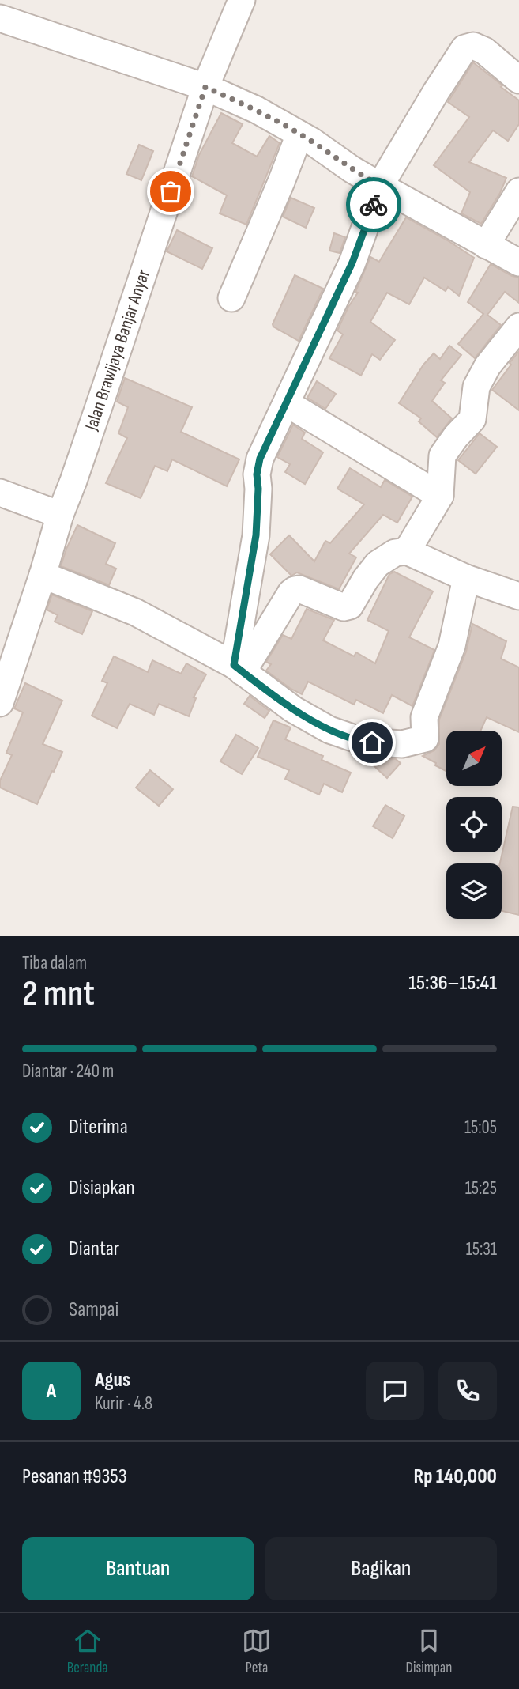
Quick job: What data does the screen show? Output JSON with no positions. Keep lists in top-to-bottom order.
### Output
{
  "streets": {
    "street": ["Jalan Brawijaya Banjar Anyar"]
  },
  "north": "top right",
  "page": {
    "heading": ["2 mnt", "Tiba dalam", "15:36–15:41"],
    "panel": [
      "Agus",
      "Kurir · 4.8",
      "Pesanan #9353",
      "Rp 140,000"
    ],
    "bar": "Diantar · 240 m",
    "list": [
      ["Diterima", "15:05"],
      ["Disiapkan", "15:25"],
      ["Diantar", "15:31"],
      "Sampai"
    ],
    "round": "A",
    "buttons": ["Bantuan", "Bagikan"],
    "tabs": ["Beranda", "Peta", "Disimpan"]
  }
}
